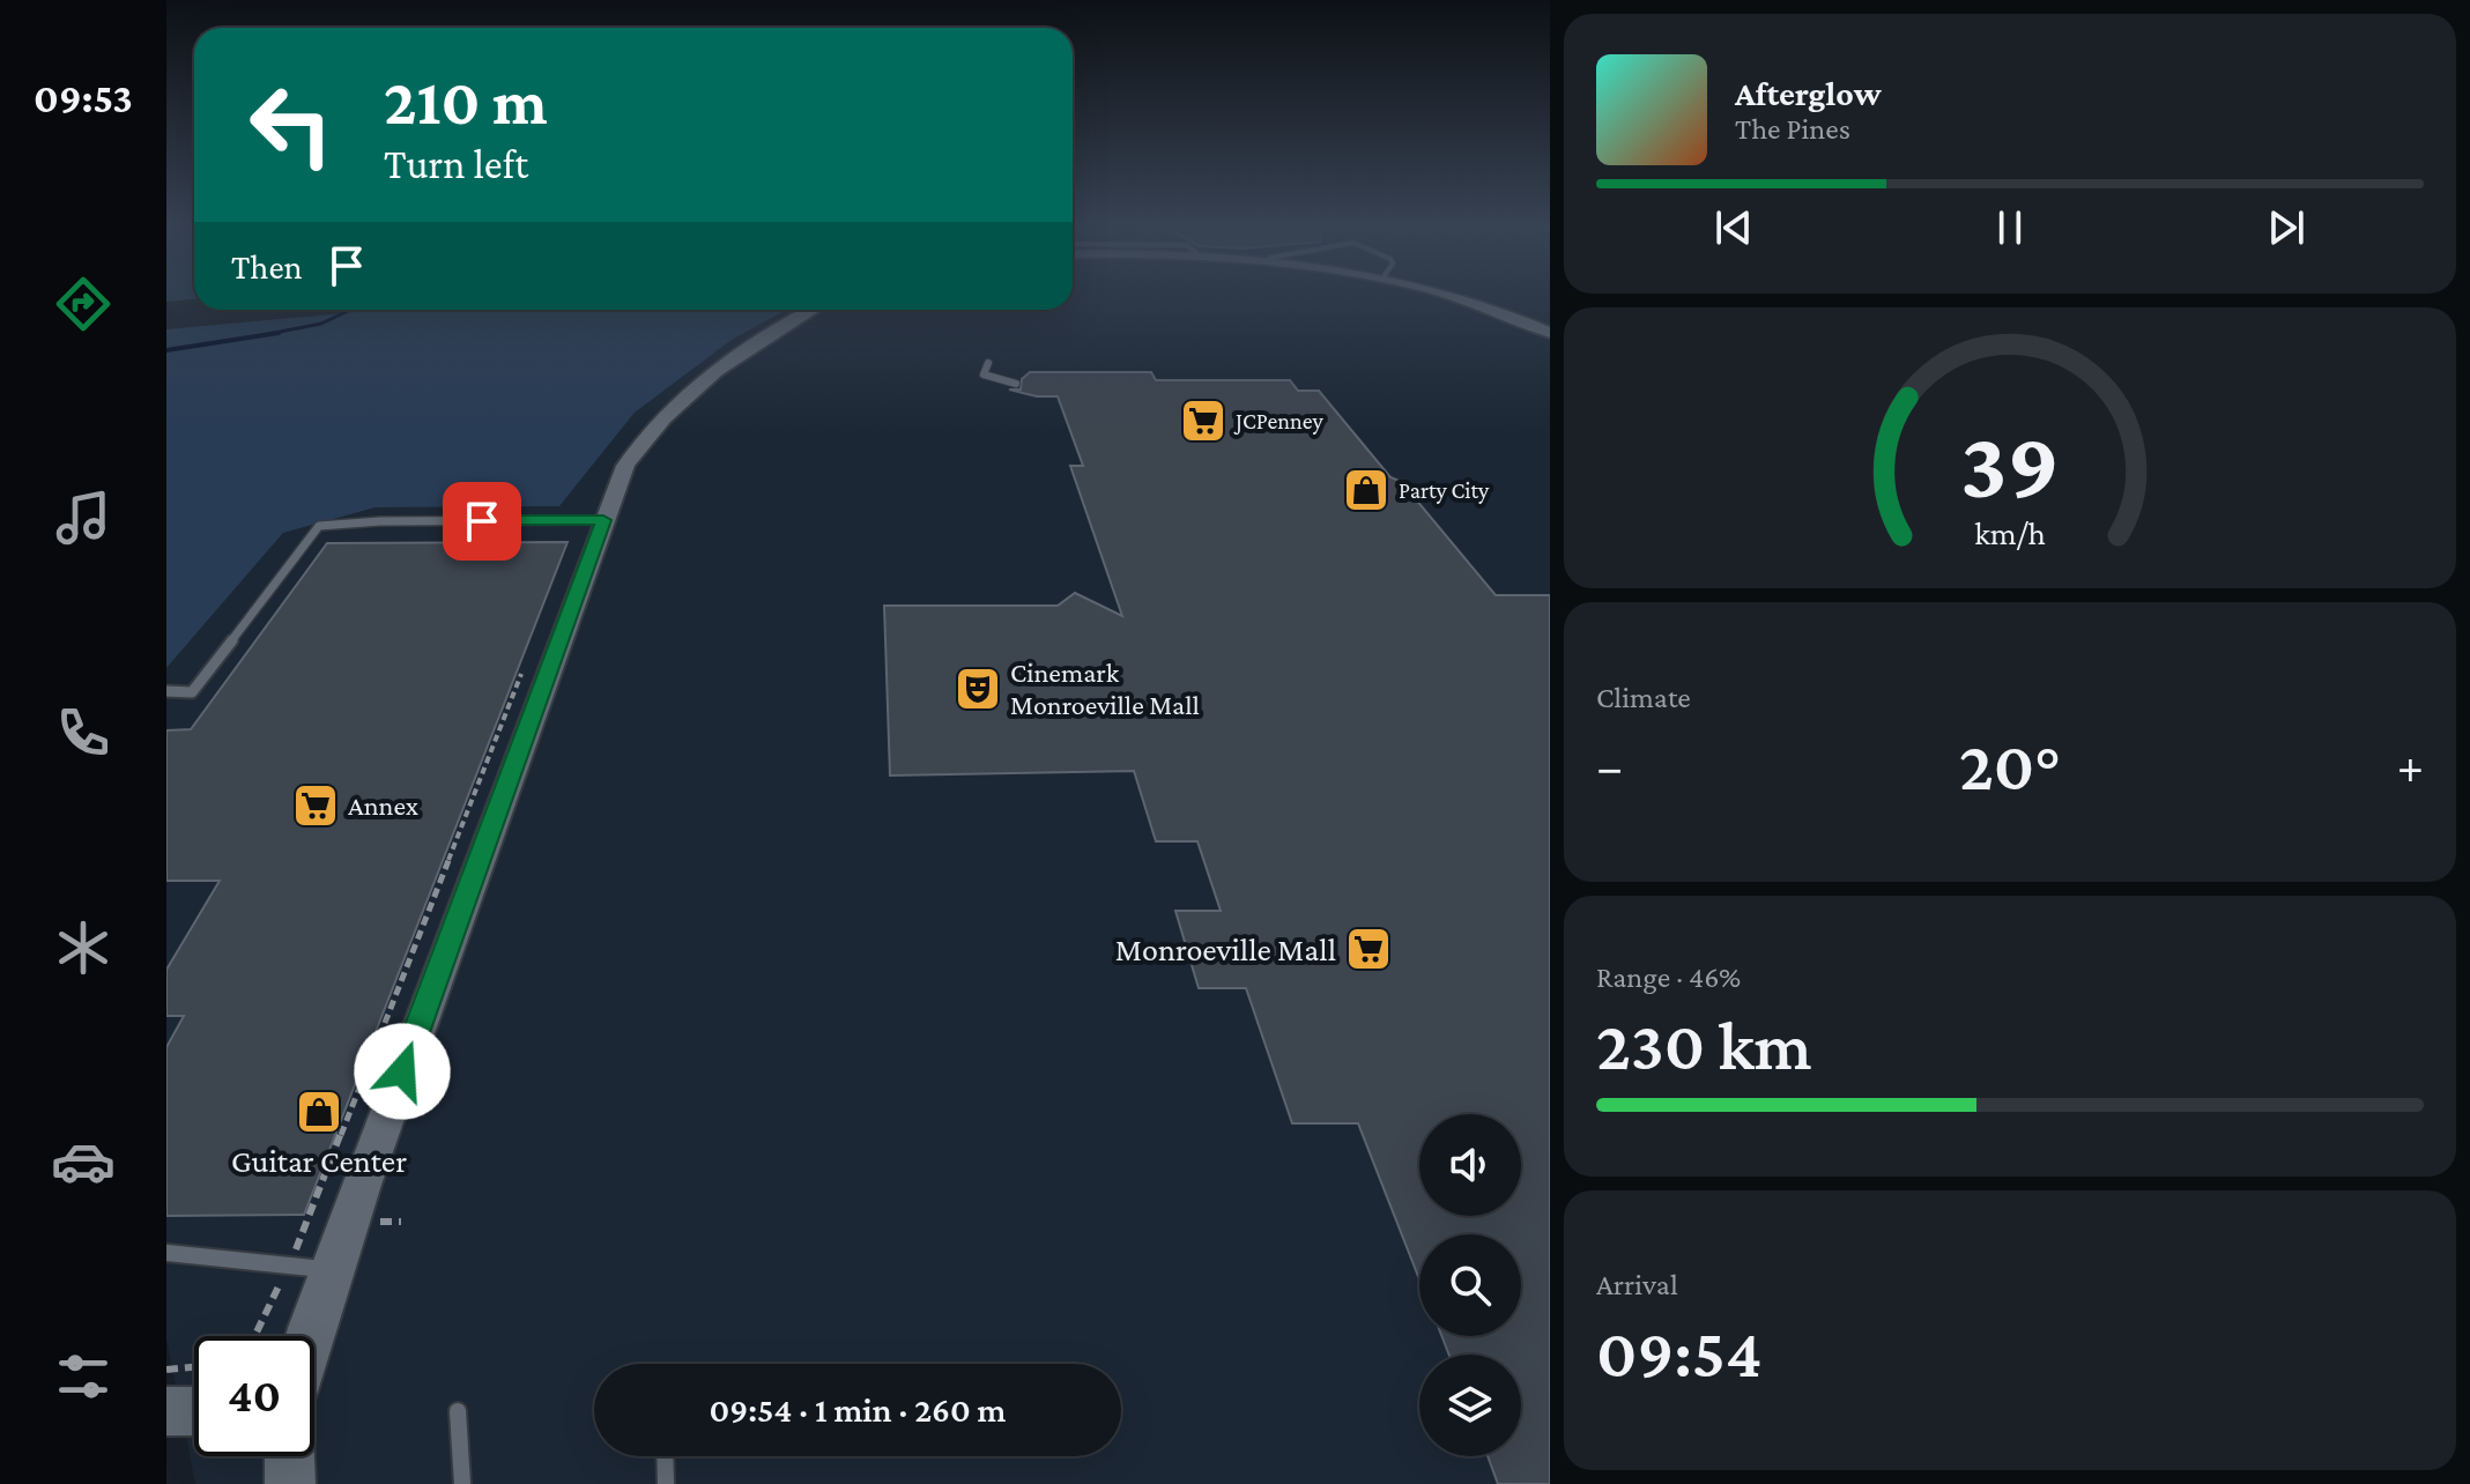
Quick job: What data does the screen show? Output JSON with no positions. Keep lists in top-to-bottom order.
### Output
{
  "places": {
    "supermarket": ["JCPenney", "Annex", "Monroeville Mall"],
    "shop": ["Party City", "Guitar Center"],
    "theatre": ["Cinemark Monroeville Mall"]
  },
  "page": {
    "tabs": "09:53",
    "turn": ["210 m", "Turn left"],
    "song": ["Afterglow", "The Pines"],
    "then": "Then",
    "tile": [
      "Climate",
      ["Range · 46%", "230 km"],
      ["Arrival", "09:54"]
    ],
    "heat": ["−", "20°", "+"],
    "limit": "40",
    "trip": "09:54 · 1 min · 260 m",
    "gauge": ["39", "km/h"]
  }
}
